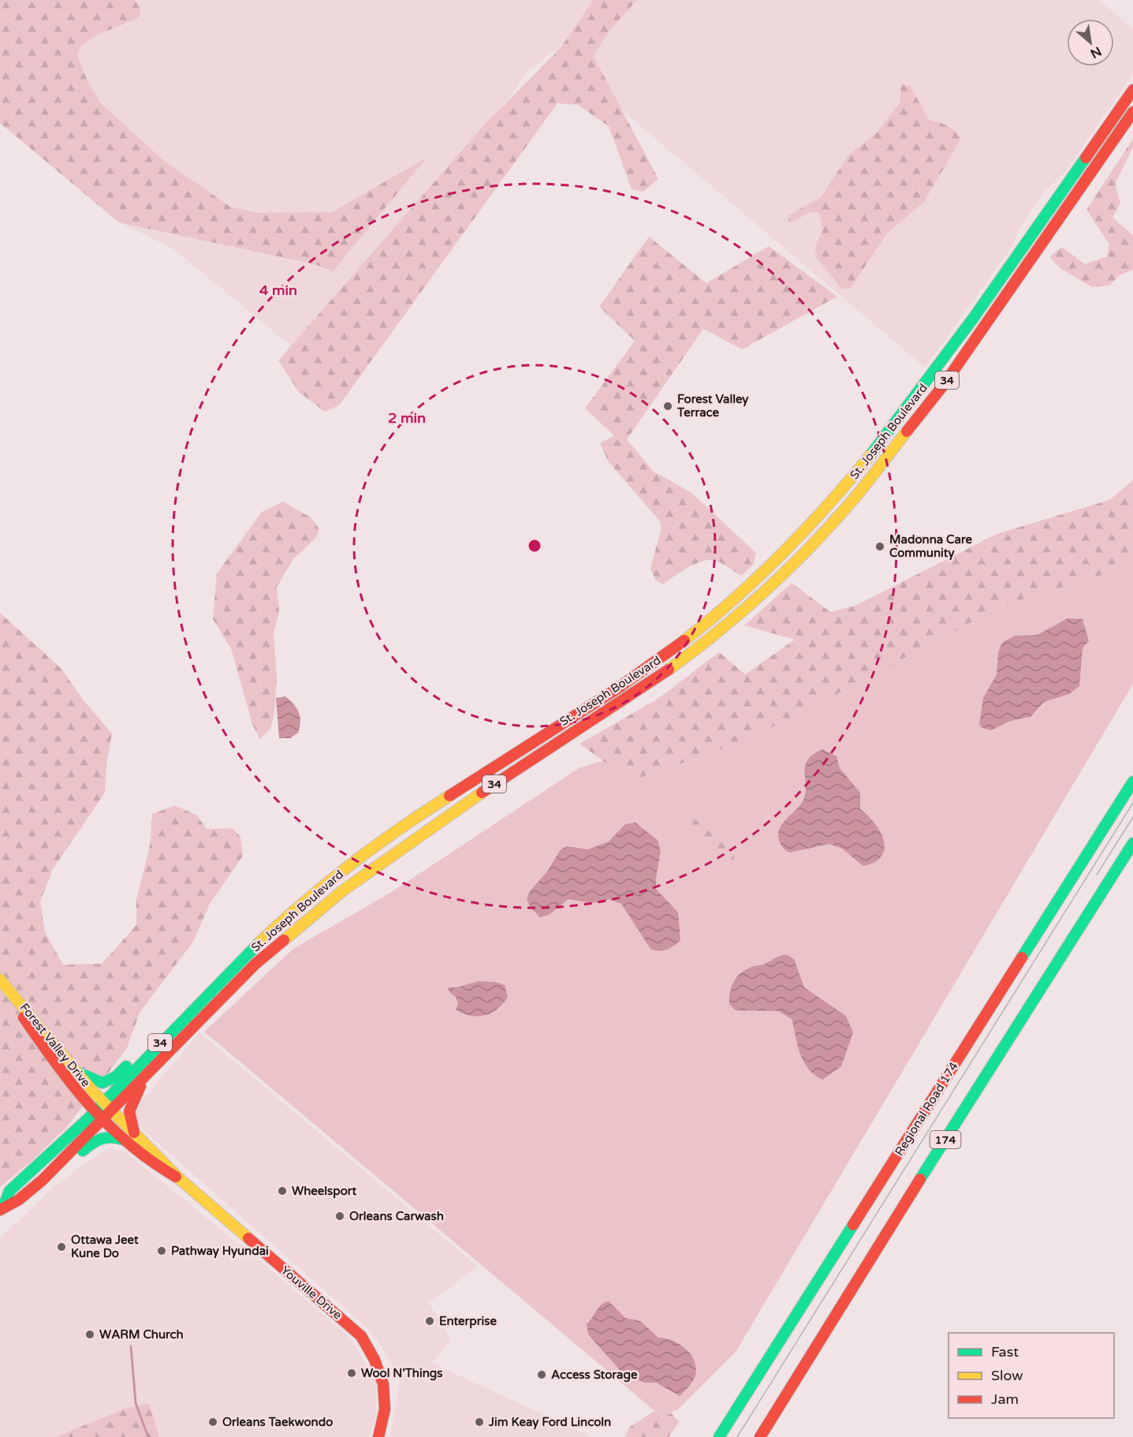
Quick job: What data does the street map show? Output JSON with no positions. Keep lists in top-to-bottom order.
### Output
{
  "streets": {
    "main road": [
      "34",
      "St. Joseph Boulevard",
      "Forest Valley Drive",
      "Regional Road 174",
      "174",
      "Youville Drive"
    ]
  },
  "crossings": [
    ["St. Joseph Boulevard", "Forest Valley Drive"],
    ["St. Joseph Boulevard", "Youville Drive"],
    ["Forest Valley Drive", "Youville Drive"]
  ],
  "places": [
    "Forest Valley Terrace",
    "Madonna Care Community",
    "Wheelsport",
    "Orleans Carwash",
    "Ottawa Jeet Kune Do",
    "Pathway Hyundai",
    "Enterprise",
    "WARM Church",
    "Wool N'Things",
    "Access Storage",
    "Orleans Taekwondo",
    "Jim Keay Ford Lincoln"
  ],
  "legend": ["Fast", "Slow", "Jam"],
  "north": "bottom right",
  "rings": ["4 min", "2 min"]
}
